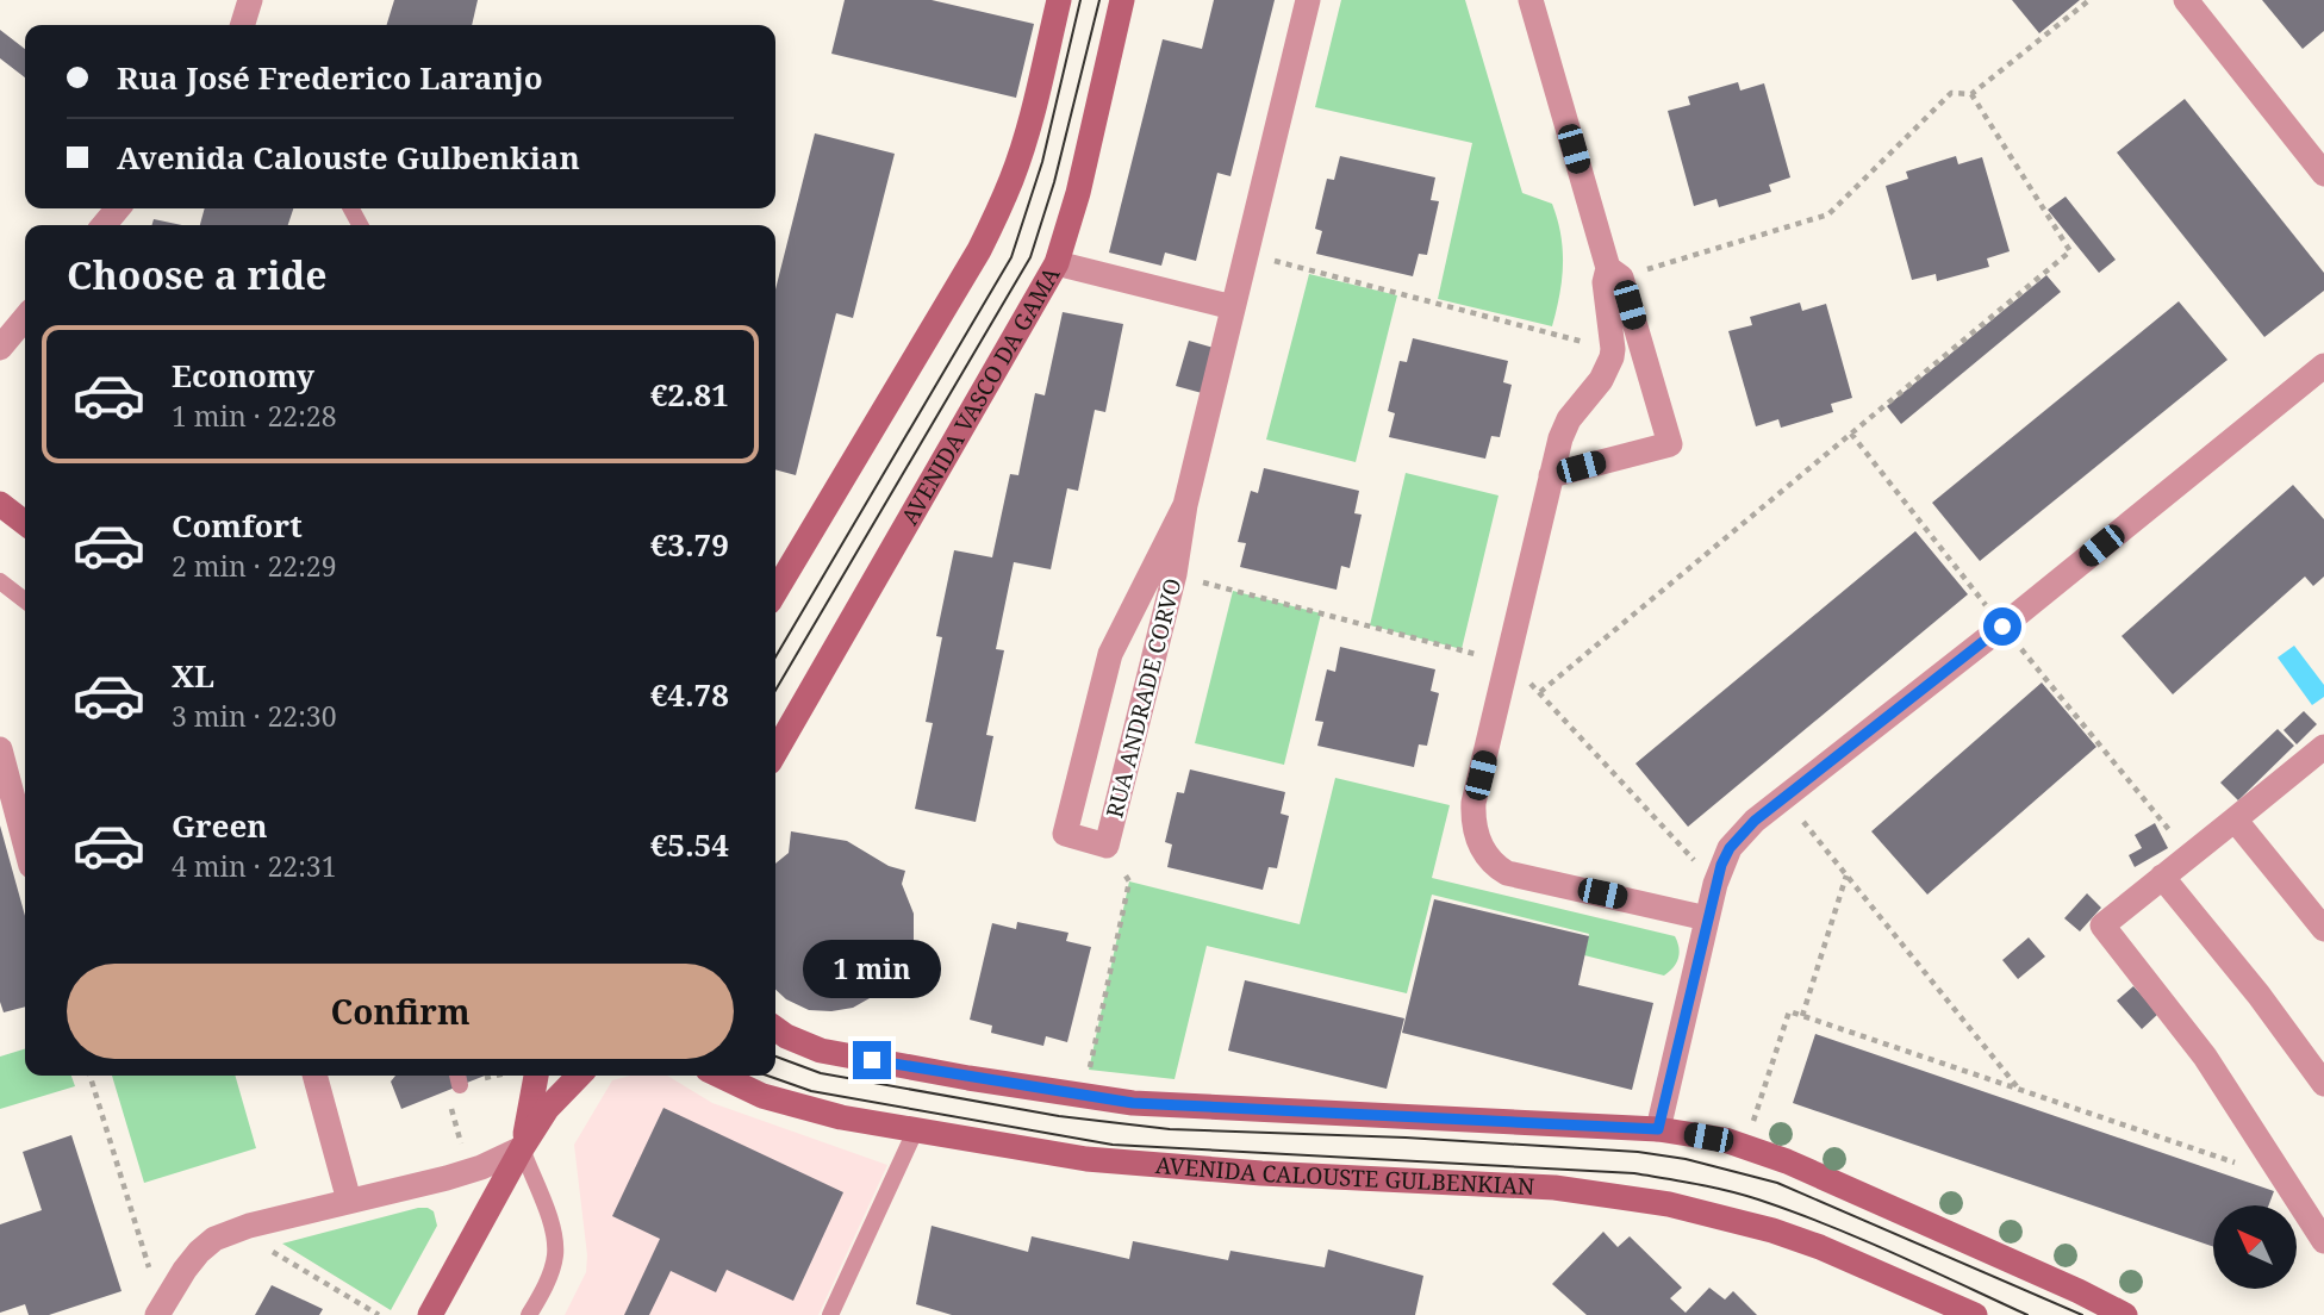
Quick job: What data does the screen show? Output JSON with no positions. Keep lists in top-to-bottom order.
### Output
{
  "streets": {
    "main road": ["AVENIDA VASCO DA GAMA", "AVENIDA CALOUSTE GULBENKIAN"],
    "street": ["RUA ANDRADE CORVO"]
  },
  "north": "top left",
  "page": {
    "banner": ["Rua José Frederico Laranjo", "Avenida Calouste Gulbenkian"],
    "heading": "Choose a ride",
    "list": [
      {
        "name": "Economy",
        "note": "1 min · 22:28",
        "value": "€2.81"
      },
      {
        "name": "Comfort",
        "note": "2 min · 22:29",
        "value": "€3.79"
      },
      {
        "name": "XL",
        "note": "3 min · 22:30",
        "value": "€4.78"
      },
      {
        "name": "Green",
        "note": "4 min · 22:31",
        "value": "€5.54"
      }
    ],
    "bubble": "1 min",
    "buttons": "Confirm"
  }
}
